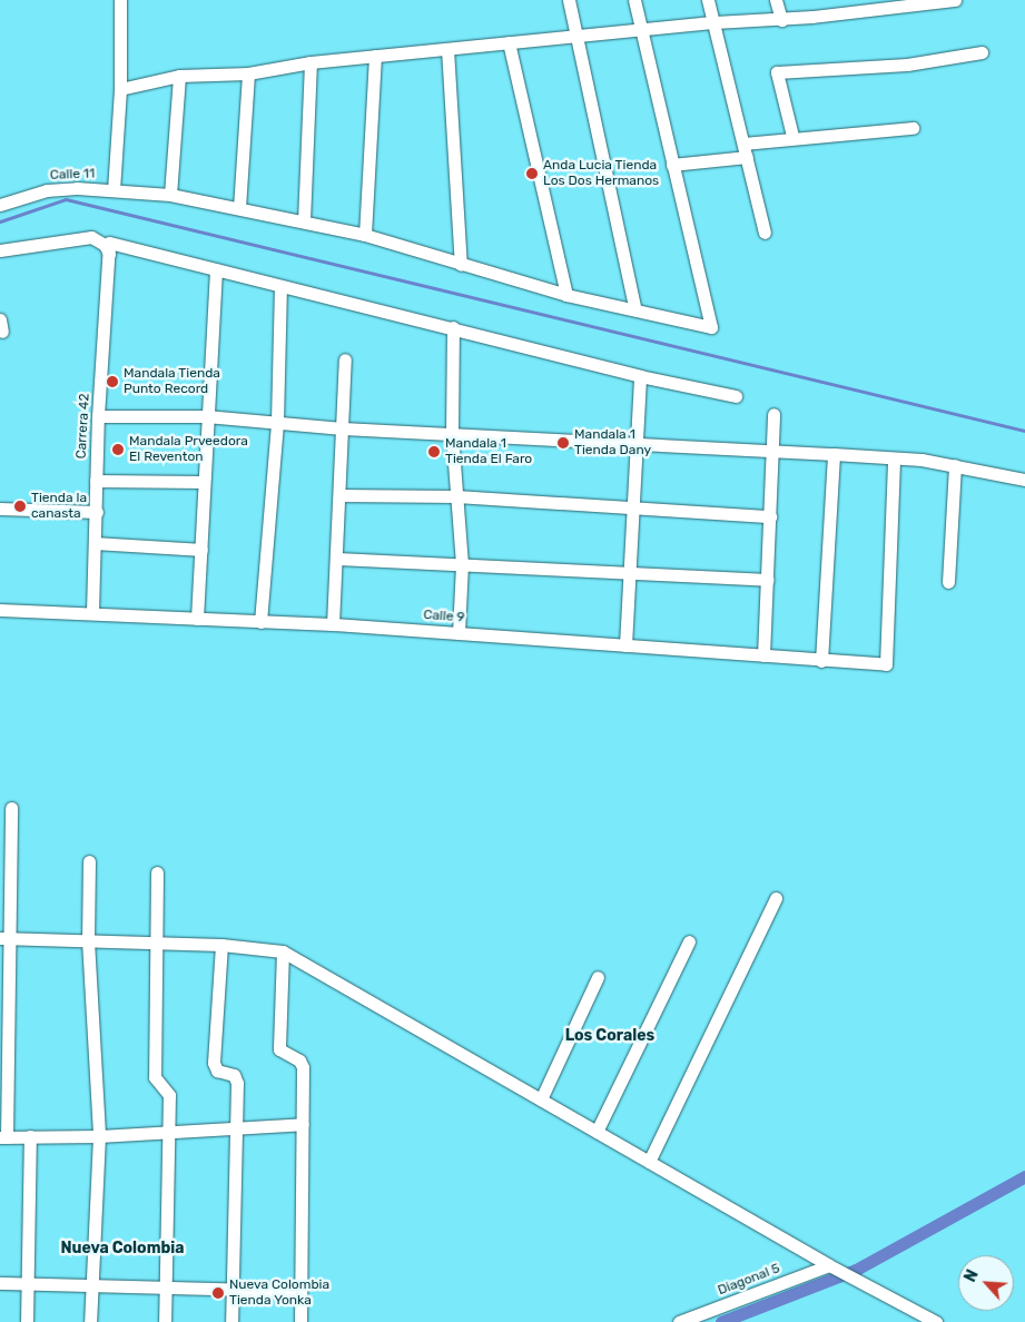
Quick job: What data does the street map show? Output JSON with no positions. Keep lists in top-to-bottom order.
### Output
{
  "streets": {
    "street": [
      "Calle 11",
      "Carrera 42",
      "Calle 9",
      "Diagonal 5"
    ]
  },
  "crossings": [
    ["Carrera 42", "Calle 9"]
  ],
  "districts": ["Los Corales", "Nueva Colombia"],
  "places": [
    "Anda Lucia Tienda Los Dos Hermanos",
    "Mandala Tienda Punto Record",
    "Mandala 1 Tienda Dany",
    "Mandala Prveedora El Reventon",
    "Mandala 1 Tienda El Faro",
    "Tienda la canasta",
    "Nueva Colombia Tienda Yonka"
  ],
  "north": "top left"
}
